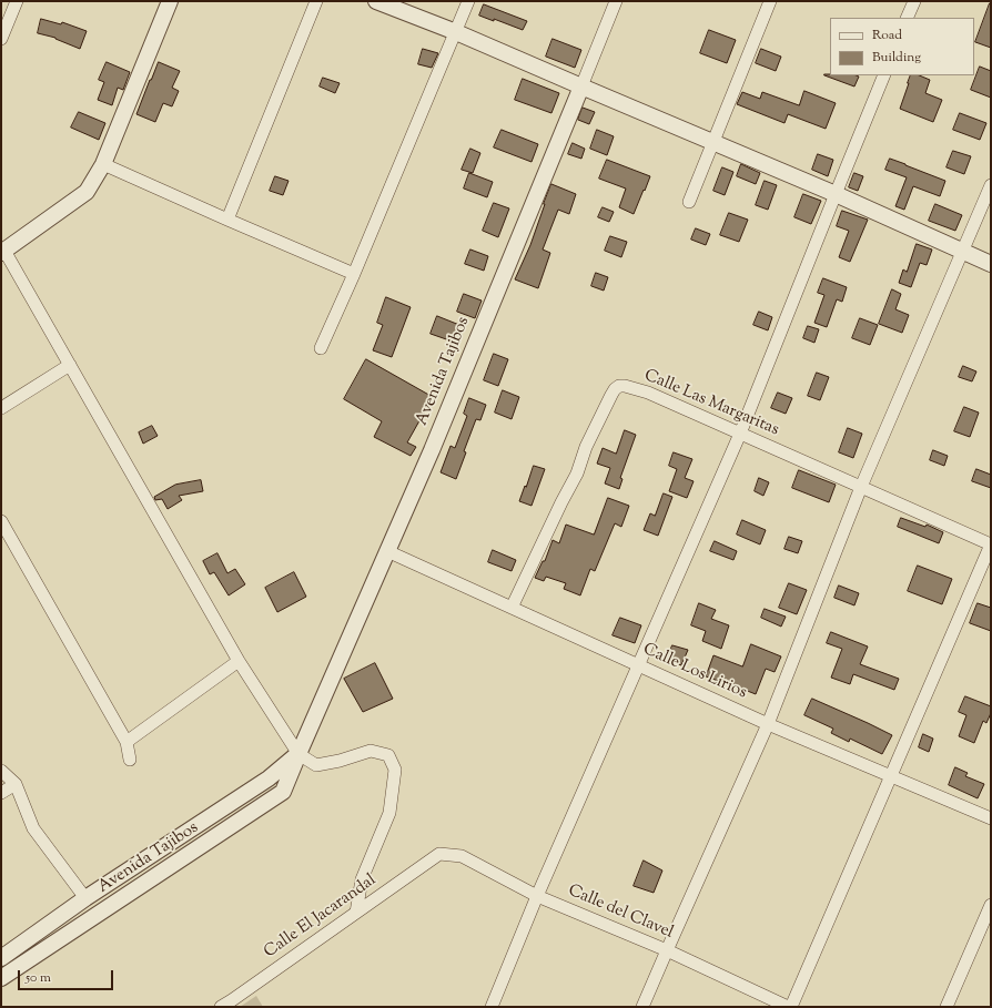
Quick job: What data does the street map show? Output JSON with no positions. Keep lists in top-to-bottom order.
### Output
{
  "streets": {
    "street": [
      "Avenida Tajibos",
      "Calle Las Margaritas",
      "Calle Los Lirios",
      "Calle del Clavel",
      "Calle El Jacarandal"
    ]
  },
  "crossings": [
    ["Avenida Tajibos", "Calle Los Lirios"],
    ["Calle Las Margaritas", "Calle Los Lirios"],
    ["Calle del Clavel", "Calle El Jacarandal"]
  ],
  "legend": ["Road", "Building"],
  "scale_bar": "50 m"
}
